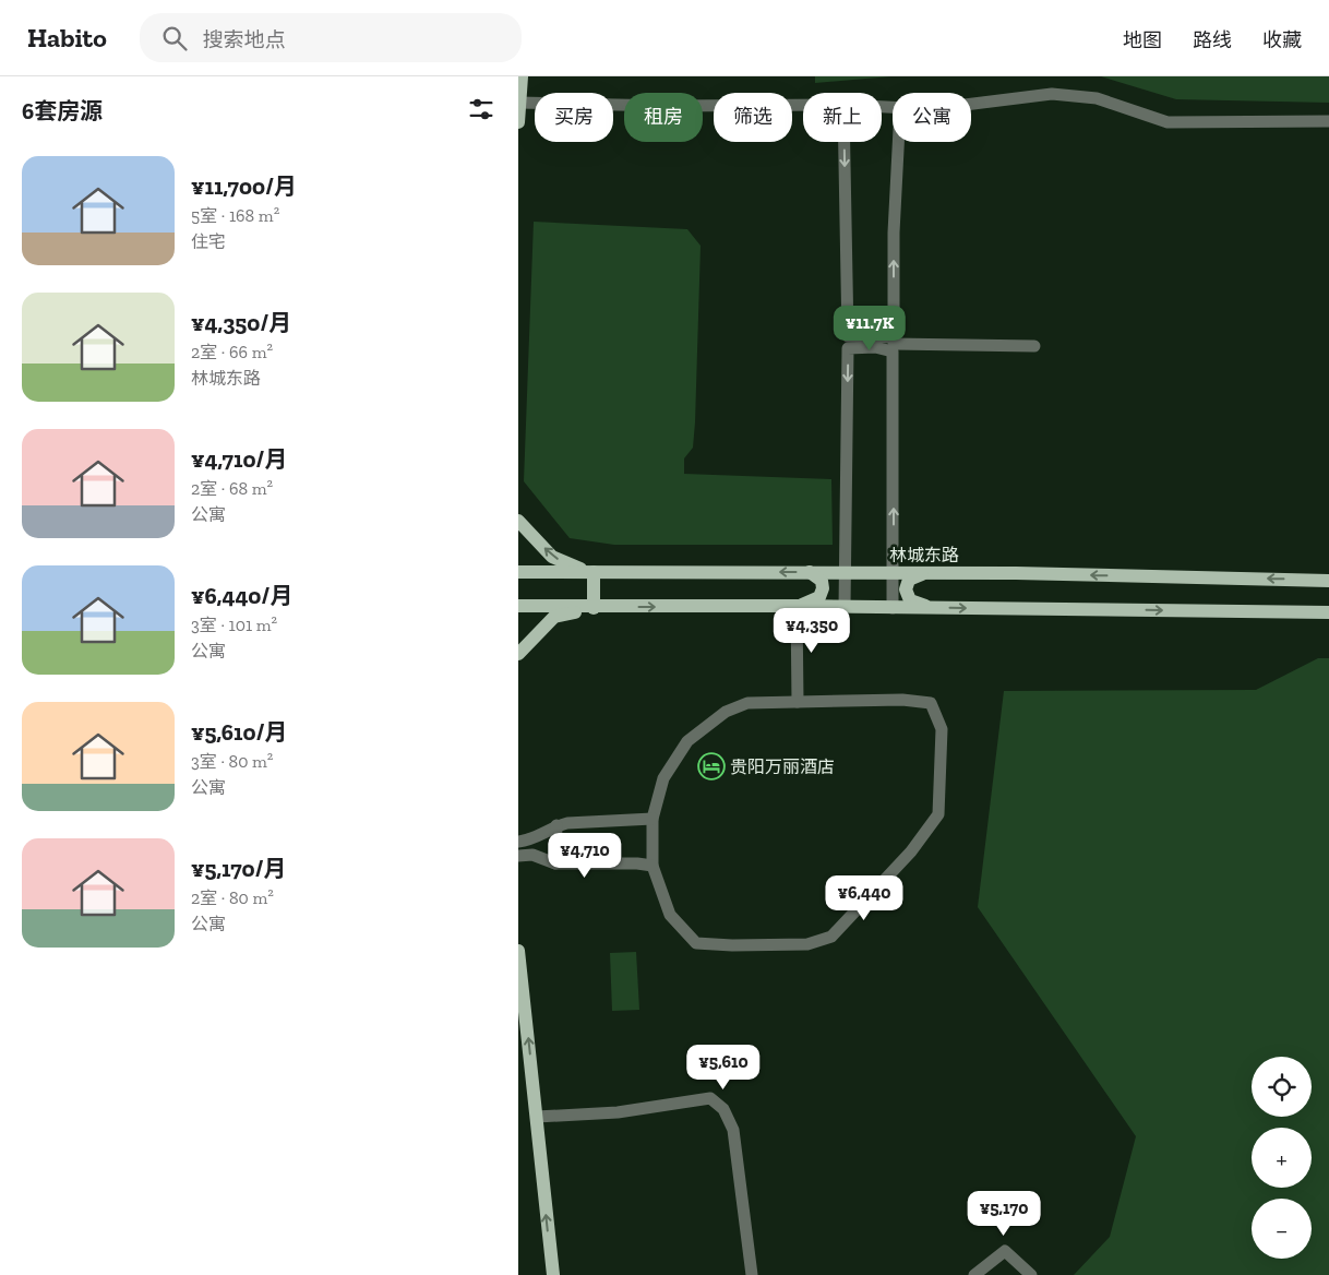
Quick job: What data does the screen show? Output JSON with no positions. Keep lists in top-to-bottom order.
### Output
{
  "streets": {
    "main road": ["林城东路"]
  },
  "places": {
    "hotel": ["贵阳万丽酒店"]
  },
  "page": {
    "header": "Habito",
    "search": "搜索地点",
    "nav": ["地图", "路线", "收藏"],
    "heading": "6套房源",
    "chip": [
      "买房",
      "租房",
      "筛选",
      "新上",
      "公寓"
    ],
    "list": [
      {
        "name": "¥11,700/月",
        "note": "5室 · 168 m² · 住宅"
      },
      {
        "name": "¥4,350/月",
        "note": "2室 · 66 m² · 林城东路"
      },
      {
        "name": "¥4,710/月",
        "note": "2室 · 68 m² · 公寓"
      },
      {
        "name": "¥6,440/月",
        "note": "3室 · 101 m² · 公寓"
      },
      {
        "name": "¥5,610/月",
        "note": "3室 · 80 m² · 公寓"
      },
      {
        "name": "¥5,170/月",
        "note": "2室 · 80 m² · 公寓"
      }
    ],
    "price": [
      "¥11.7K",
      "¥4,350",
      "¥4,710",
      "¥6,440",
      "¥5,610",
      "¥5,170"
    ],
    "map_buttons": ["+", "−"]
  }
}
